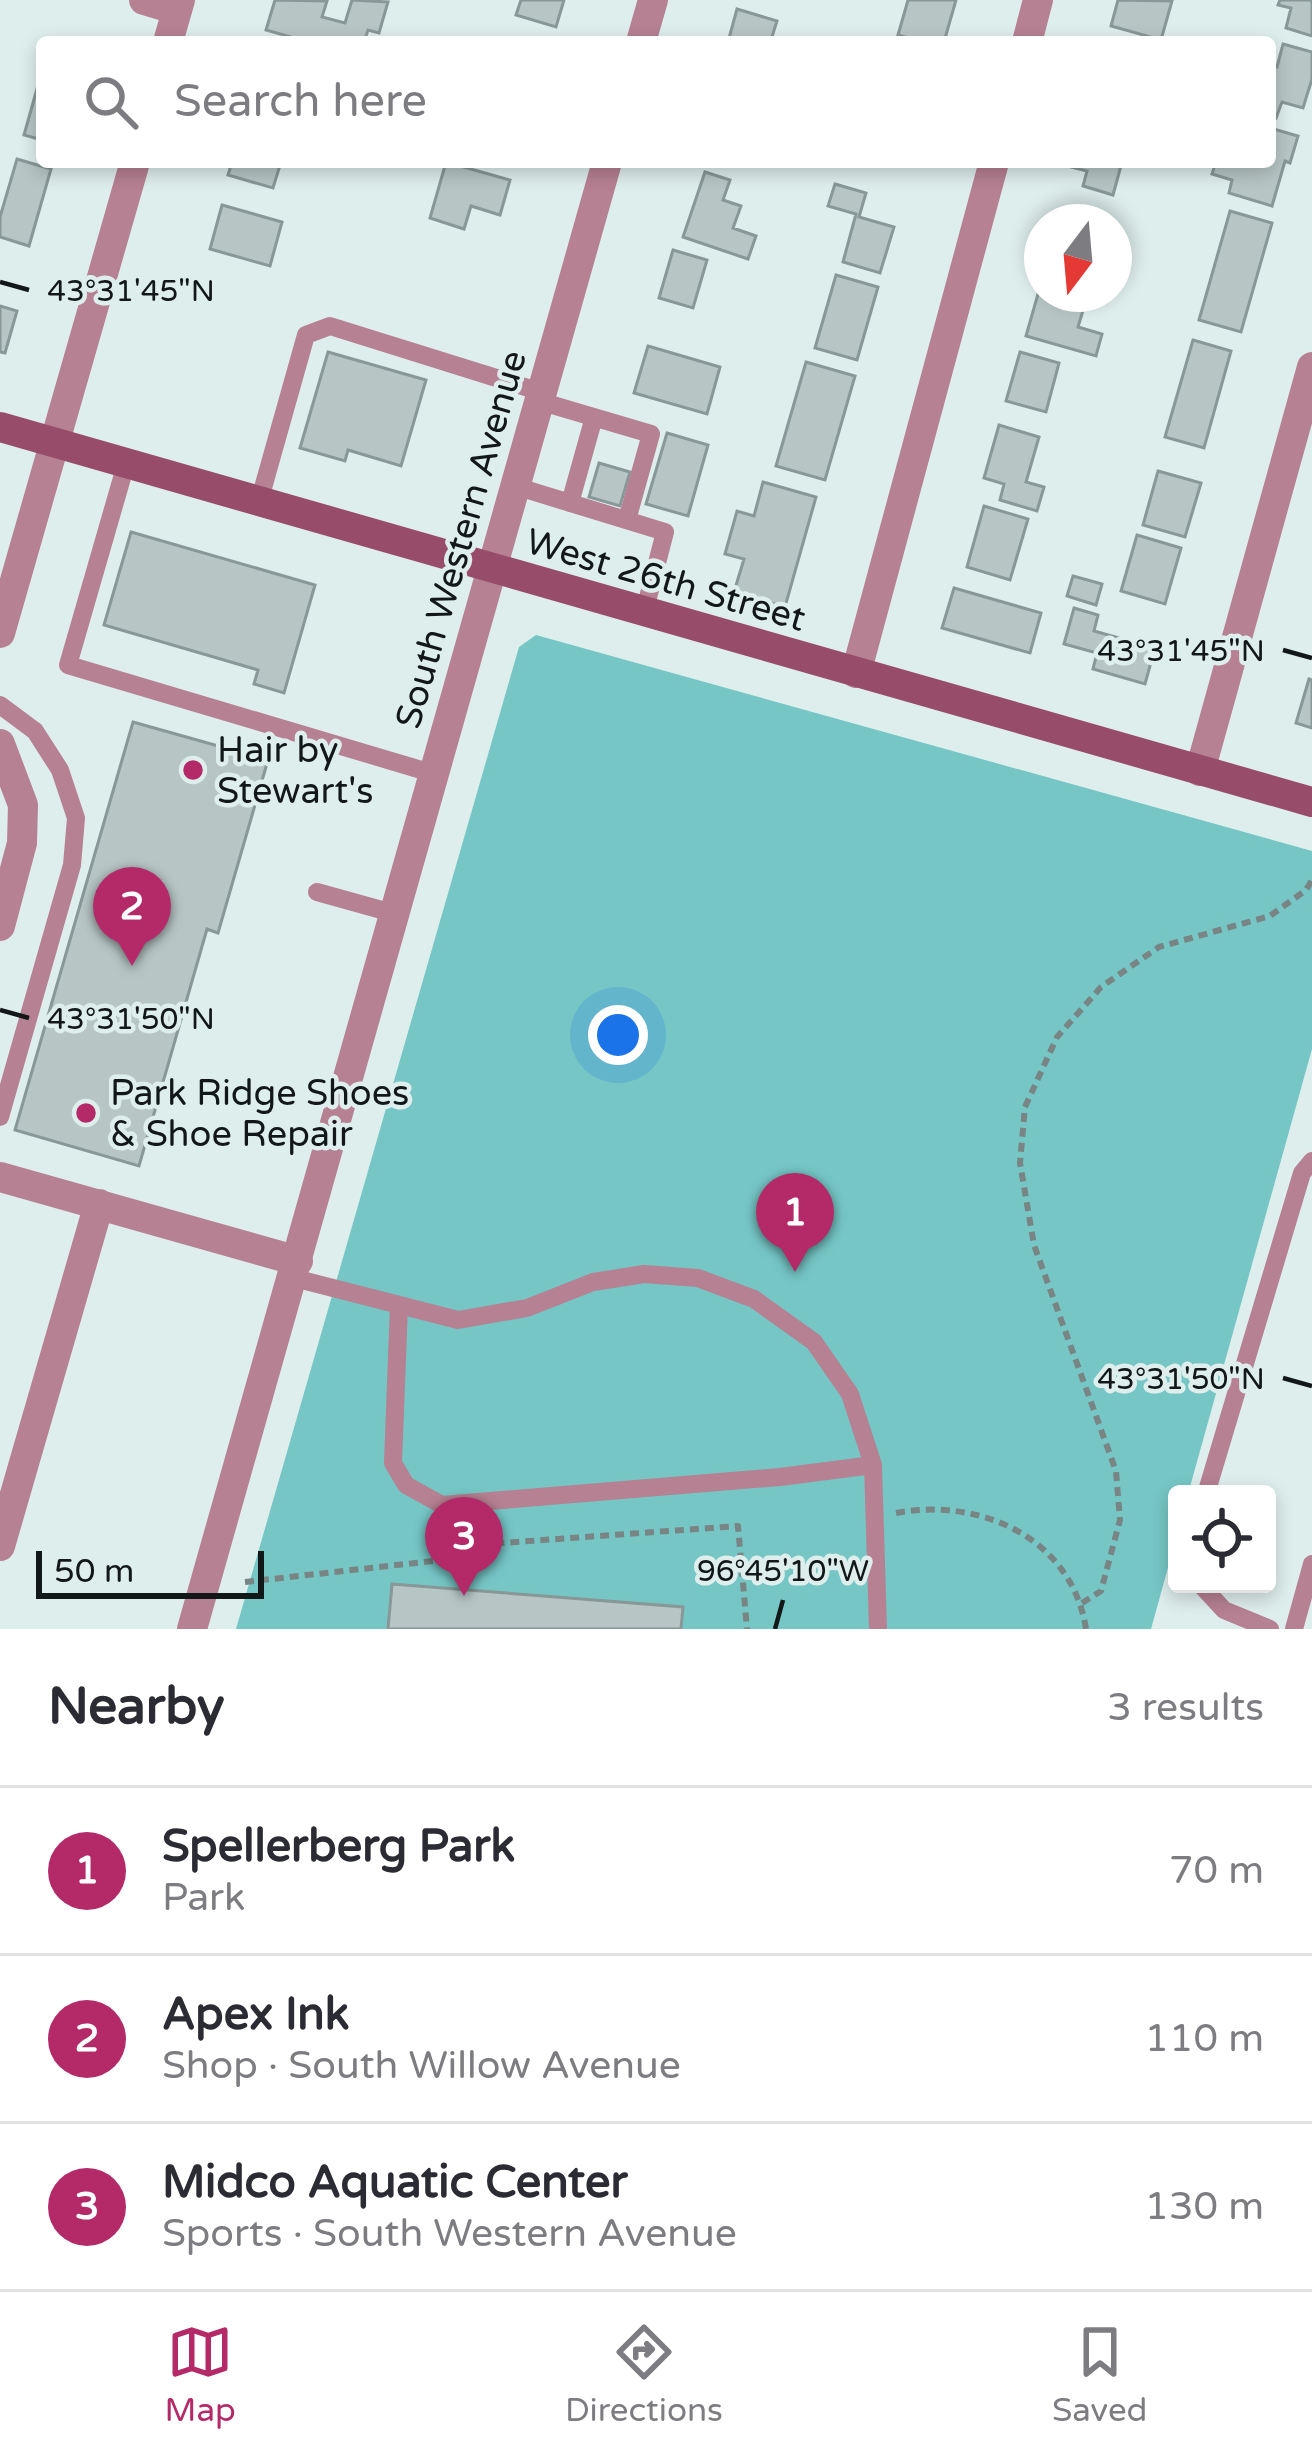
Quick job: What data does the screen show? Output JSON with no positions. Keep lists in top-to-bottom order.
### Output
{
  "streets": {
    "main road": ["West 26th Street"],
    "street": ["South Western Avenue"]
  },
  "crossings": [
    ["South Western Avenue", "West 26th Street"]
  ],
  "places": ["Hair by Stewart's", "Park Ridge Shoes & Shoe Repair"],
  "scale_bar": "50 m",
  "north": "bottom",
  "page": {
    "search": "Search here",
    "pins": ["2", "1", "3"],
    "scale": "50 m",
    "heading": ["Nearby", "3 results"],
    "list": [
      {
        "mark": "1",
        "name": "Spellerberg Park",
        "note": "Park",
        "value": "70 m"
      },
      {
        "mark": "2",
        "name": "Apex Ink",
        "note": "Shop · South Willow Avenue",
        "value": "110 m"
      },
      {
        "mark": "3",
        "name": "Midco Aquatic Center",
        "note": "Sports · South Western Avenue",
        "value": "130 m"
      }
    ],
    "nav": ["Map", "Directions", "Saved"]
  },
  "coordinates": ["43°31'45\"N", "43°31'50\"N", "96°45'10\"W"]
}
